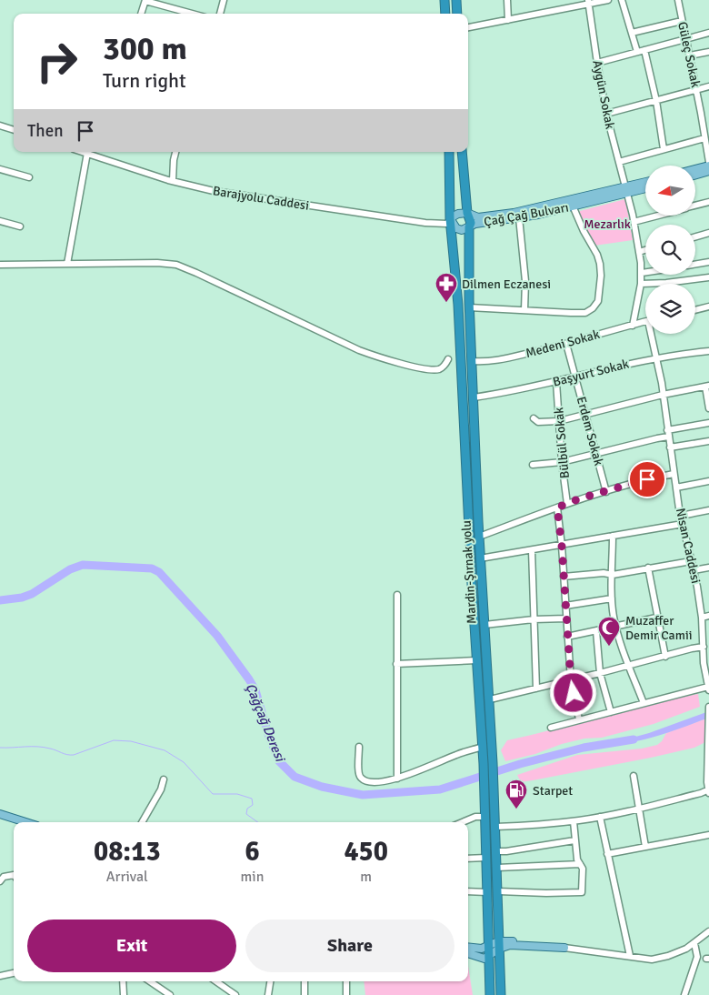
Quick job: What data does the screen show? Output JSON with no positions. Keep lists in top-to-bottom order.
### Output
{
  "streets": {
    "highway": ["Mardin-Şırnak yolu"],
    "main road": ["Çağ Çağ Bulvarı"],
    "street": [
      "Güleç Sokak",
      "Aygün Sokak",
      "Barajyolu Caddesi",
      "Medeni Sokak",
      "Başyurt Sokak",
      "Erdem Sokak",
      "Bülbül Sokak",
      "Nisan Caddesi"
    ]
  },
  "crossings": [
    ["Aygün Sokak", "Çağ Çağ Bulvarı"],
    ["Aygün Sokak", "Medeni Sokak"],
    ["Barajyolu Caddesi", "Çağ Çağ Bulvarı"],
    ["Barajyolu Caddesi", "Mardin-Şırnak yolu"],
    ["Çağ Çağ Bulvarı", "Mardin-Şırnak yolu"],
    ["Medeni Sokak", "Erdem Sokak"],
    ["Medeni Sokak", "Mardin-Şırnak yolu"],
    ["Başyurt Sokak", "Erdem Sokak"],
    ["Başyurt Sokak", "Bülbül Sokak"],
    ["Başyurt Sokak", "Nisan Caddesi"],
    ["Başyurt Sokak", "Mardin-Şırnak yolu"]
  ],
  "water": ["Çağçağ Deresi"],
  "parks": ["Mezarlık"],
  "places": {
    "pharmacy": ["Dilmen Eczanesi"],
    "mosque": ["Muzaffer Demir Camii"],
    "fuel station": ["Starpet"]
  },
  "north": "left",
  "page": {
    "turn": ["300 m", "Turn right"],
    "then": "Then",
    "eta": [
      "08:13",
      "Arrival",
      "6",
      "min",
      "450",
      "m"
    ],
    "buttons": ["Exit", "Share"]
  }
}
